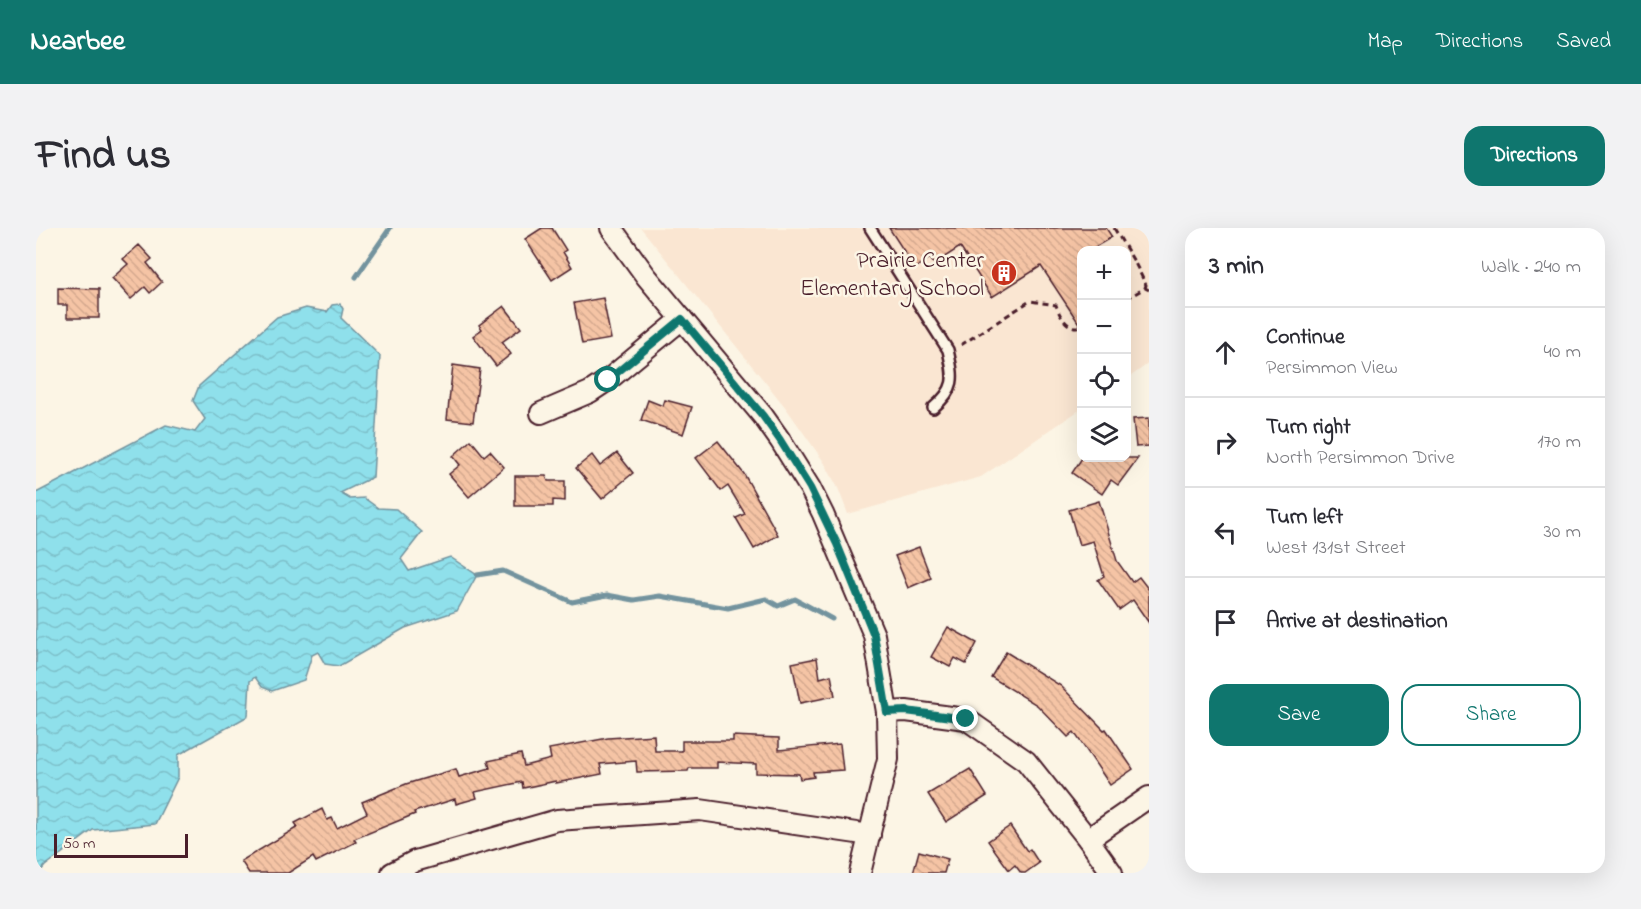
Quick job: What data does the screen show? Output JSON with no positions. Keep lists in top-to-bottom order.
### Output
{
  "places": {
    "building": ["Prairie Center Elementary School"]
  },
  "scale_bar": "50 m",
  "page": {
    "header": "Nearbee",
    "nav": ["Map", "Directions", "Saved"],
    "title": "Find us",
    "buttons": [
      "Directions",
      ["Save", "Share"]
    ],
    "heading": ["3 min", "Walk · 240 m"],
    "map_buttons": ["+", "−"],
    "list": [
      ["Continue", "Persimmon View", "40 m"],
      ["Turn right", "North Persimmon Drive", "170 m"],
      ["Turn left", "West 131st Street", "30 m"],
      "Arrive at destination"
    ],
    "scale": "50 m"
  }
}
